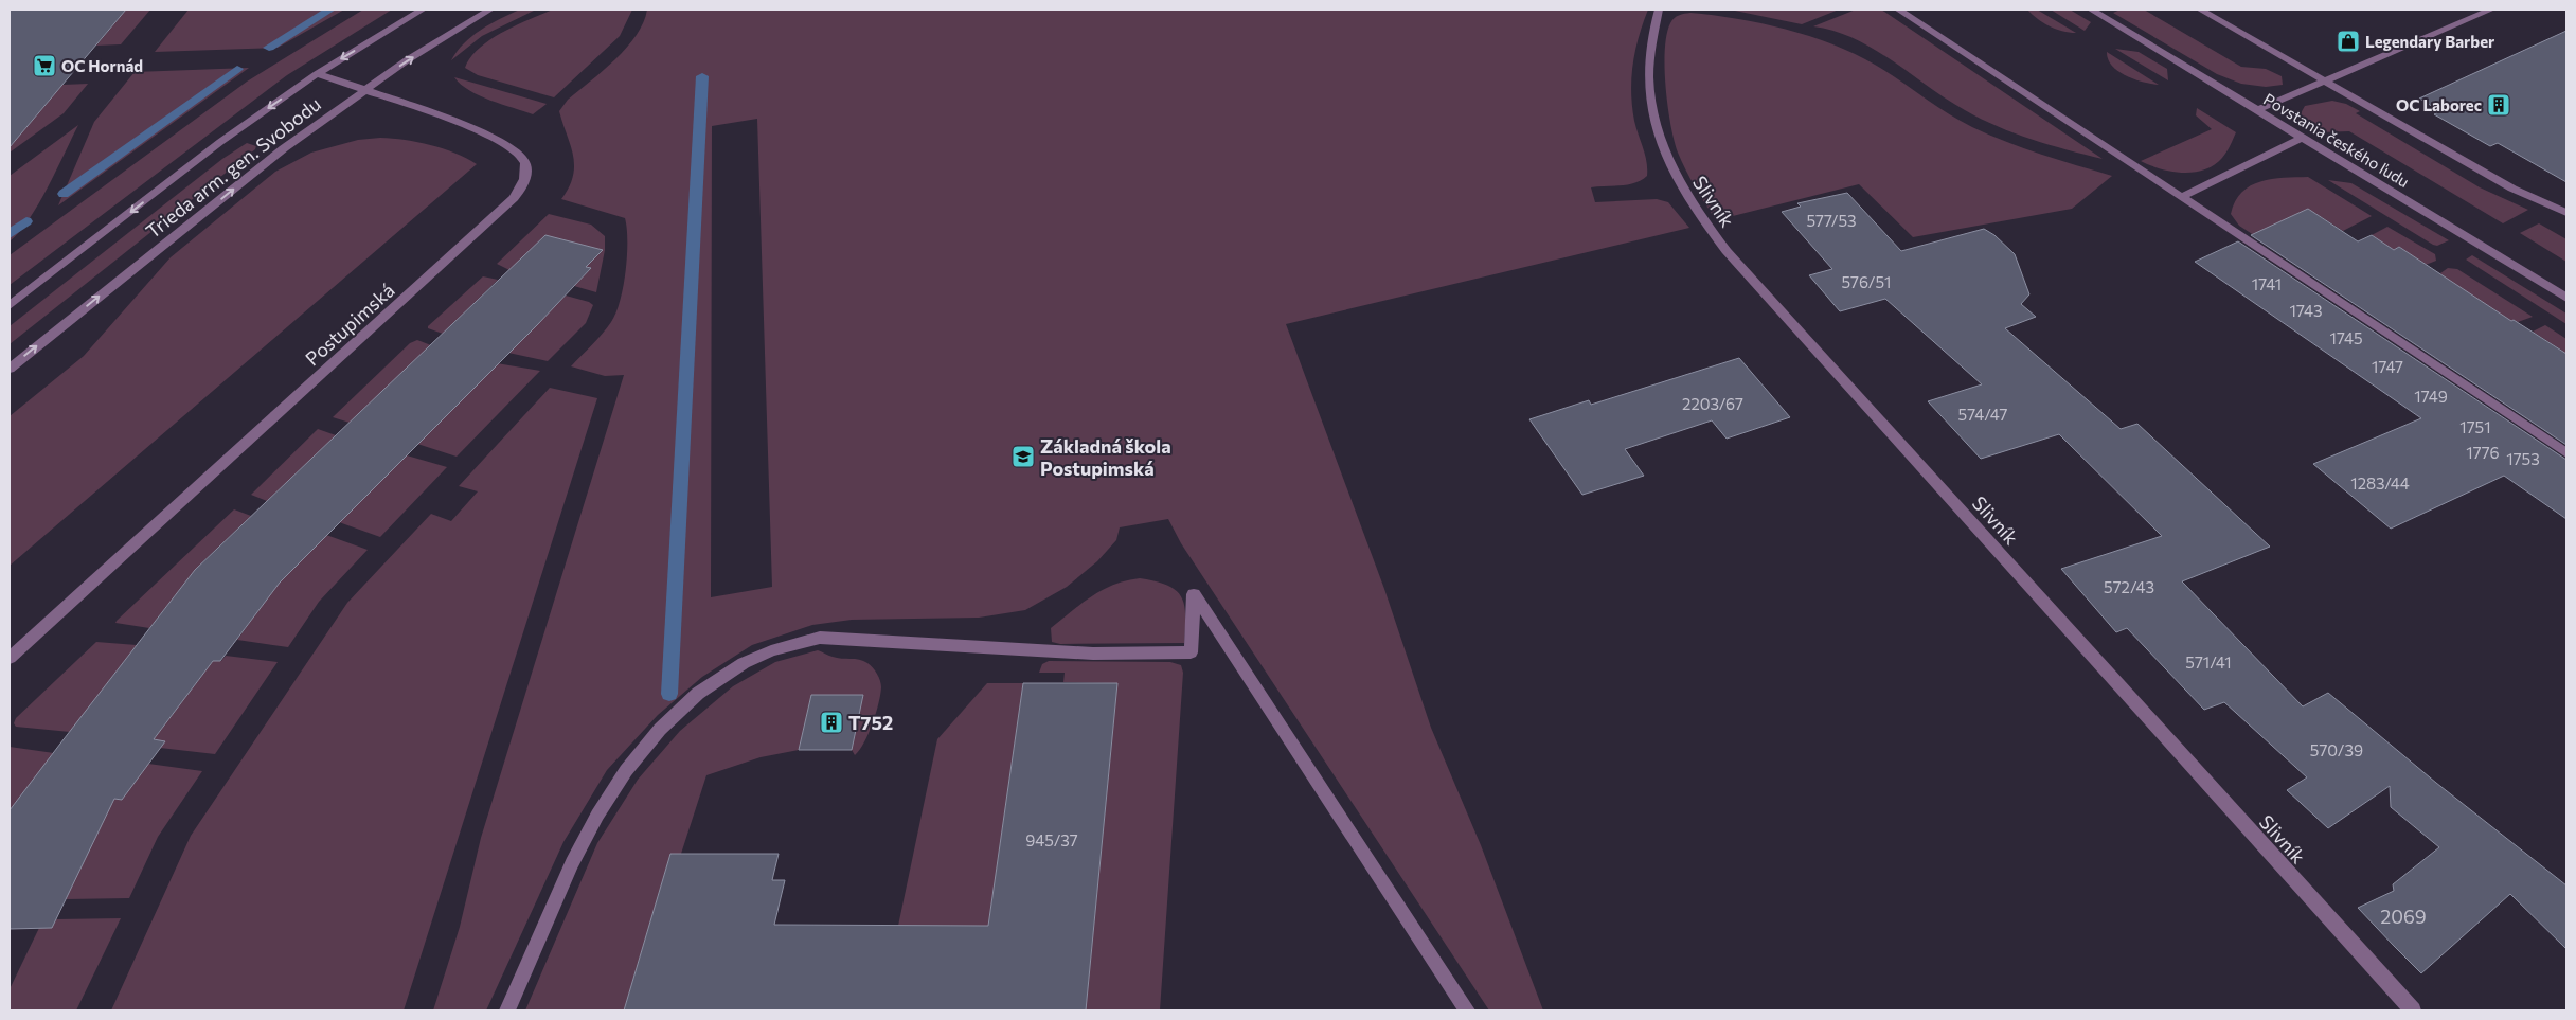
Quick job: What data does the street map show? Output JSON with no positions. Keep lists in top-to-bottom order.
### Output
{
  "streets": {
    "street": [
      "Povstania českého ľudu",
      "Trieda arm. gen. Svobodu",
      "Slivník",
      "Postupimská"
    ]
  },
  "crossings": [
    ["Trieda arm. gen. Svobodu", "Postupimská"]
  ],
  "places": {
    "shop": ["Legendary Barber"],
    "supermarket": ["OC Hornád"],
    "building": ["OC Laborec", "T752"],
    "school or university": ["Základná škola Postupimská"]
  },
  "house_numbers": [
    "577/53",
    "576/51",
    "1741",
    "1743",
    "1745",
    "1747",
    "1749",
    "2203/67",
    "574/47",
    "1751",
    "1776",
    "1753",
    "1283/44",
    "572/43",
    "571/41",
    "570/39",
    "945/37",
    "2069"
  ]
}
